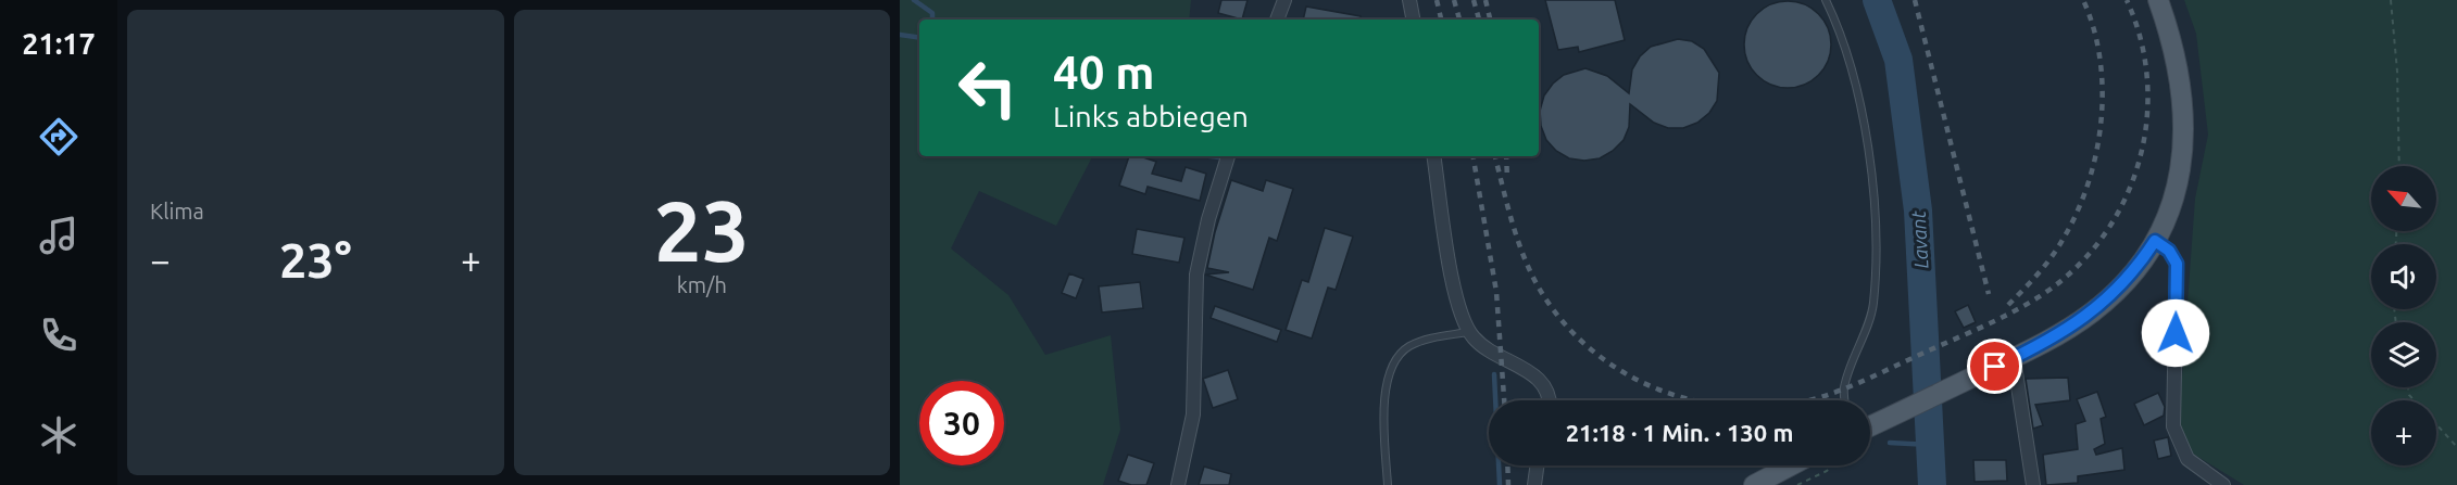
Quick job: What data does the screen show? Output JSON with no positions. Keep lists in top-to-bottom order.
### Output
{
  "water": ["Lavant"],
  "north": "top left",
  "page": {
    "tabs": "21:17",
    "tile": [
      "Klima",
      ["23", "km/h"]
    ],
    "turn": ["40 m", "Links abbiegen"],
    "map_buttons": "+",
    "heat": ["−", "23°", "+"],
    "limit": "30",
    "trip": "21:18 · 1 Min. · 130 m"
  }
}
